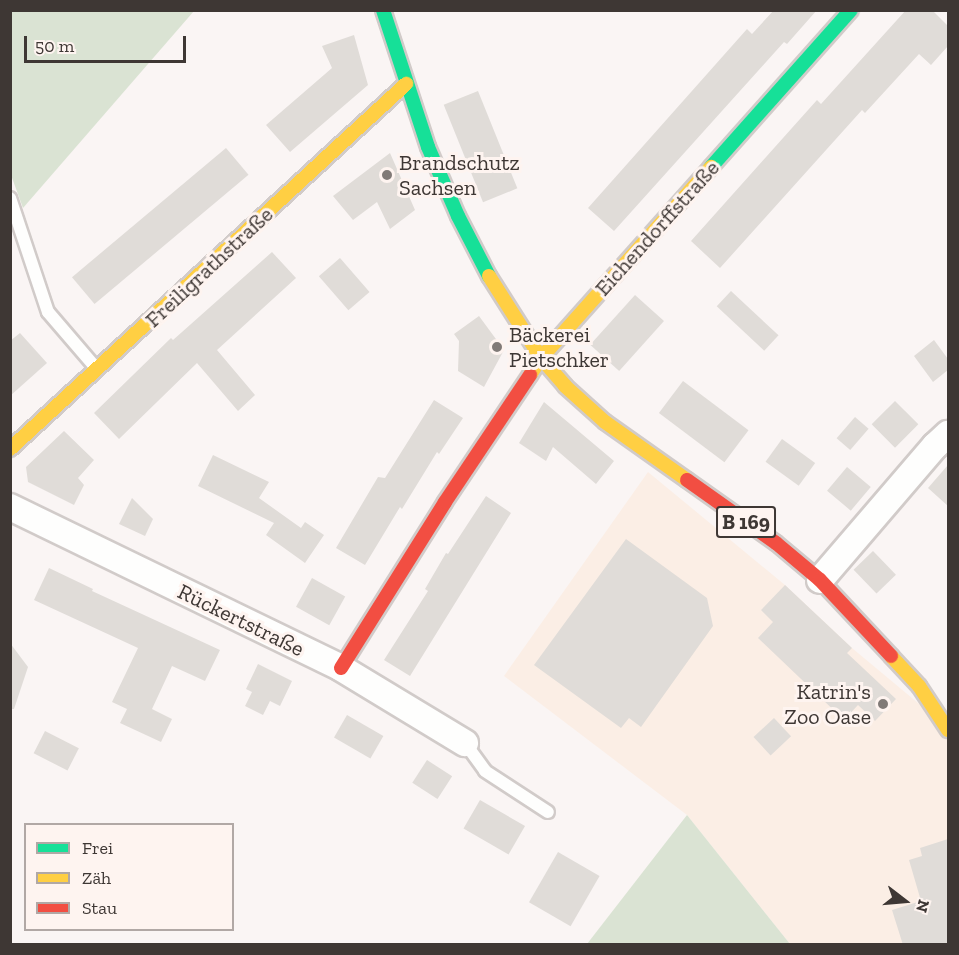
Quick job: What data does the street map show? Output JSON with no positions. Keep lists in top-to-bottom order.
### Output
{
  "streets": {
    "street": [
      "Eichendorffstraße",
      "Freiligrathstraße",
      "B 169",
      "Rückertstraße"
    ]
  },
  "crossings": [
    ["Eichendorffstraße", "B 169"],
    ["Eichendorffstraße", "Rückertstraße"],
    ["Freiligrathstraße", "B 169"]
  ],
  "places": ["Brandschutz Sachsen", "Bäckerei Pietschker", "Katrin's Zoo Oase"],
  "legend": ["Frei", "Zäh", "Stau"],
  "scale_bar": "50 m",
  "north": "right"
}
